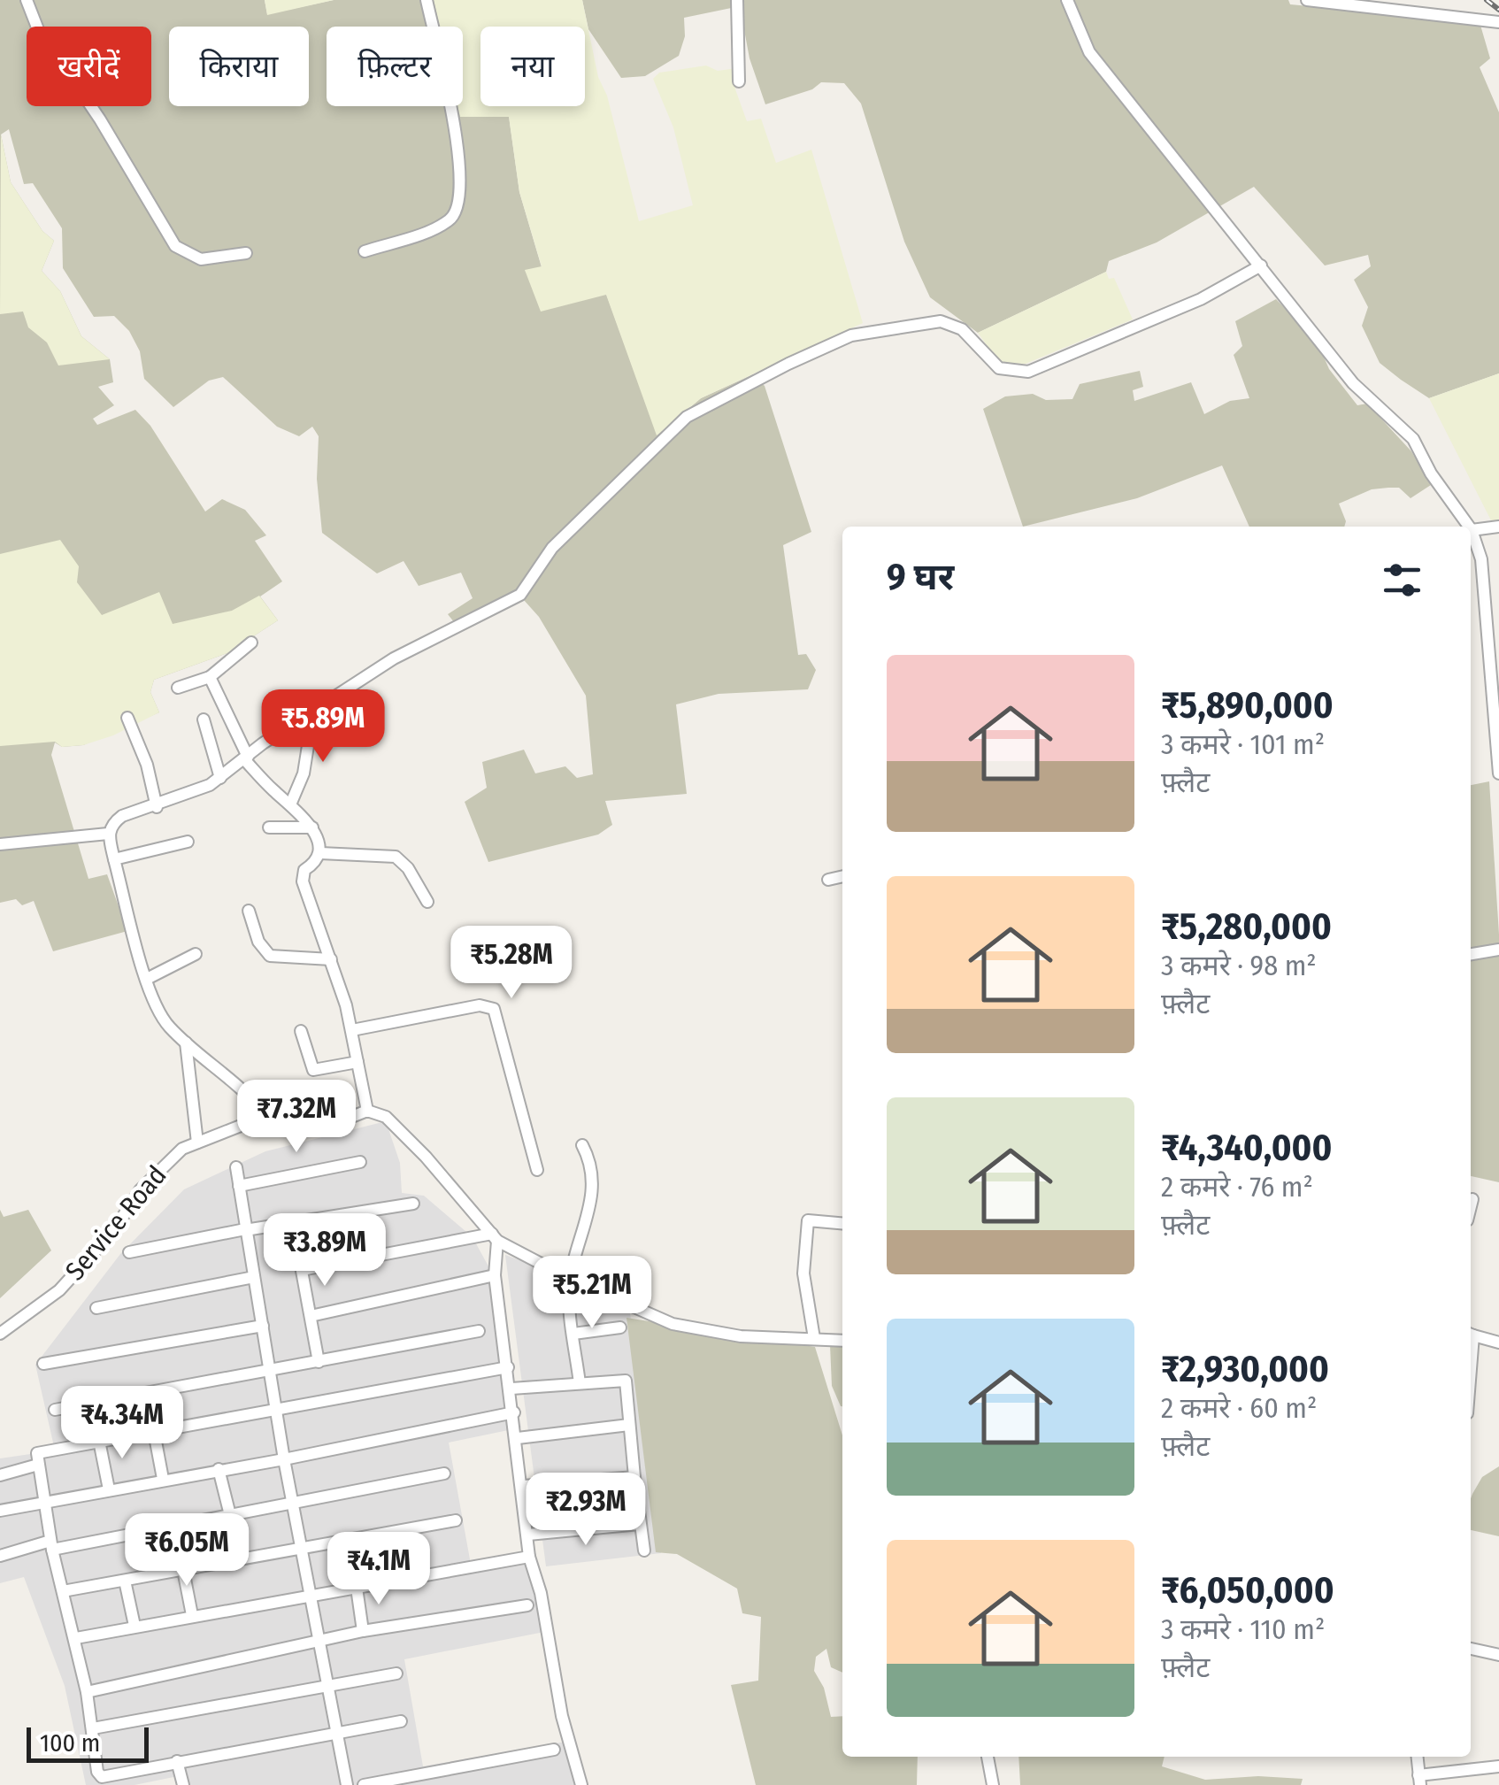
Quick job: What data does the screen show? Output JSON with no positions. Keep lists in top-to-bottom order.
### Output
{
  "streets": {
    "street": ["Service Road"]
  },
  "scale_bar": "100 m",
  "page": {
    "chip": [
      "खरीदें",
      "किराया",
      "फ़िल्टर",
      "नया"
    ],
    "heading": "9 घर",
    "list": [
      {
        "name": "₹5,890,000",
        "note": "3 कमरे · 101 m² · फ़्लैट"
      },
      {
        "name": "₹5,280,000",
        "note": "3 कमरे · 98 m² · फ़्लैट"
      },
      {
        "name": "₹4,340,000",
        "note": "2 कमरे · 76 m² · फ़्लैट"
      },
      {
        "name": "₹2,930,000",
        "note": "2 कमरे · 60 m² · फ़्लैट"
      },
      {
        "name": "₹6,050,000",
        "note": "3 कमरे · 110 m² · फ़्लैट"
      }
    ],
    "price": [
      "₹5.89M",
      "₹5.28M",
      "₹7.32M",
      "₹3.89M",
      "₹5.21M",
      "₹4.34M",
      "₹2.93M",
      "₹6.05M",
      "₹4.1M"
    ],
    "scale": "100 m"
  }
}
